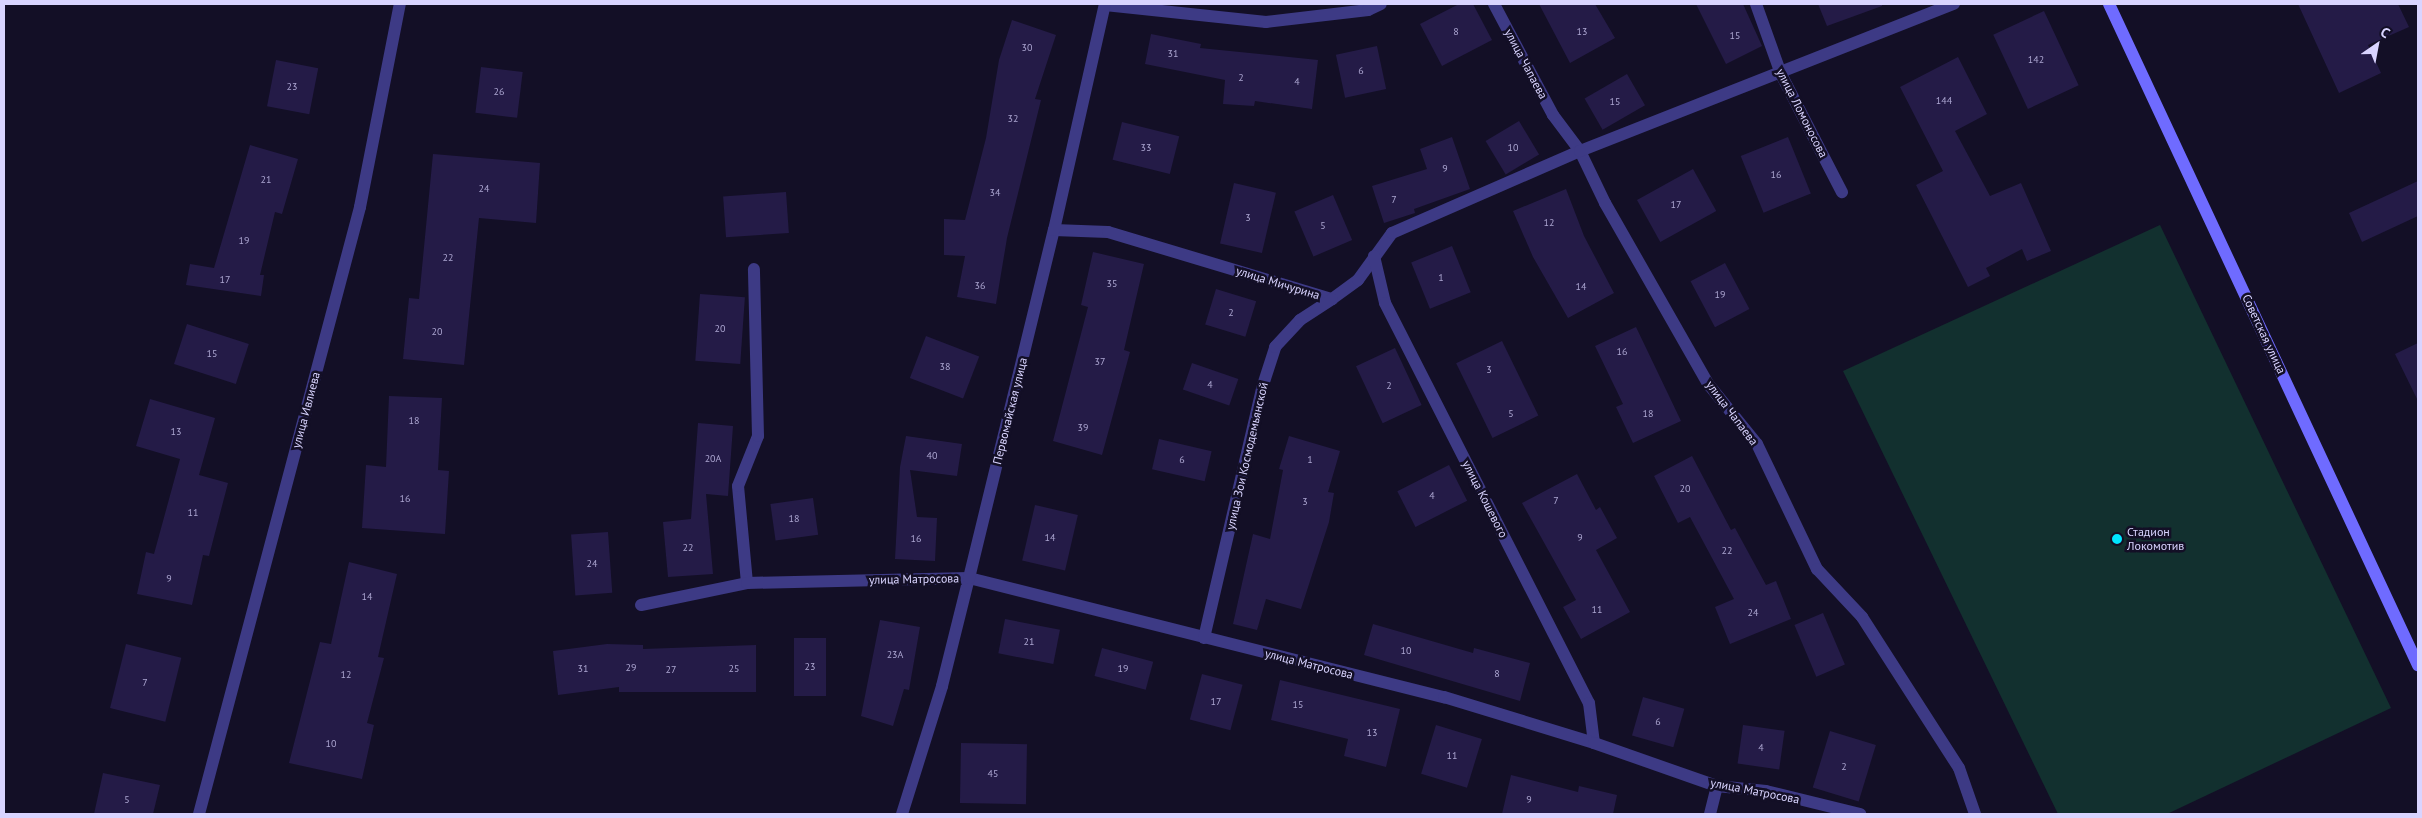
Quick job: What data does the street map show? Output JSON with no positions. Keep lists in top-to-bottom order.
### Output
{
  "streets": {
    "main road": ["Советская улица"],
    "street": [
      "улица Чапаева",
      "улица Ломоносова",
      "улица Мичурина",
      "улица Ивлиева",
      "Первомайская улица",
      "улица Зои Космодемьянской",
      "улица Кошевого",
      "улица Матросова"
    ]
  },
  "crossings": [
    ["улица Чапаева", "улица Мичурина"],
    ["улица Ломоносова", "улица Мичурина"],
    ["улица Мичурина", "Первомайская улица"],
    ["улица Мичурина", "улица Зои Космодемьянской"],
    ["улица Мичурина", "улица Кошевого"],
    ["Первомайская улица", "улица Матросова"],
    ["улица Зои Космодемьянской", "улица Матросова"],
    ["улица Кошевого", "улица Матросова"]
  ],
  "places": ["Стадион Локомотив"],
  "house_numbers": [
    "8",
    "13",
    "15",
    "30",
    "31",
    "142",
    "6",
    "2",
    "4",
    "23",
    "26",
    "144",
    "15",
    "32",
    "33",
    "10",
    "9",
    "16",
    "21",
    "24",
    "34",
    "7",
    "17",
    "3",
    "12",
    "5",
    "19",
    "22",
    "1",
    "17",
    "35",
    "36",
    "14",
    "19",
    "2",
    "20",
    "20",
    "16",
    "15",
    "37",
    "38",
    "3",
    "4",
    "2",
    "5",
    "18",
    "18",
    "39",
    "13",
    "40",
    "20А",
    "6",
    "1",
    "20",
    "4",
    "16",
    "7",
    "3",
    "11",
    "18",
    "14",
    "9",
    "16",
    "22",
    "22",
    "24",
    "9",
    "14",
    "11",
    "24",
    "21",
    "10",
    "23А",
    "23",
    "29",
    "31",
    "25",
    "19",
    "27",
    "8",
    "12",
    "7",
    "17",
    "15",
    "6",
    "13",
    "10",
    "4",
    "11",
    "2",
    "45",
    "5",
    "9"
  ],
  "north": "top right"
}
